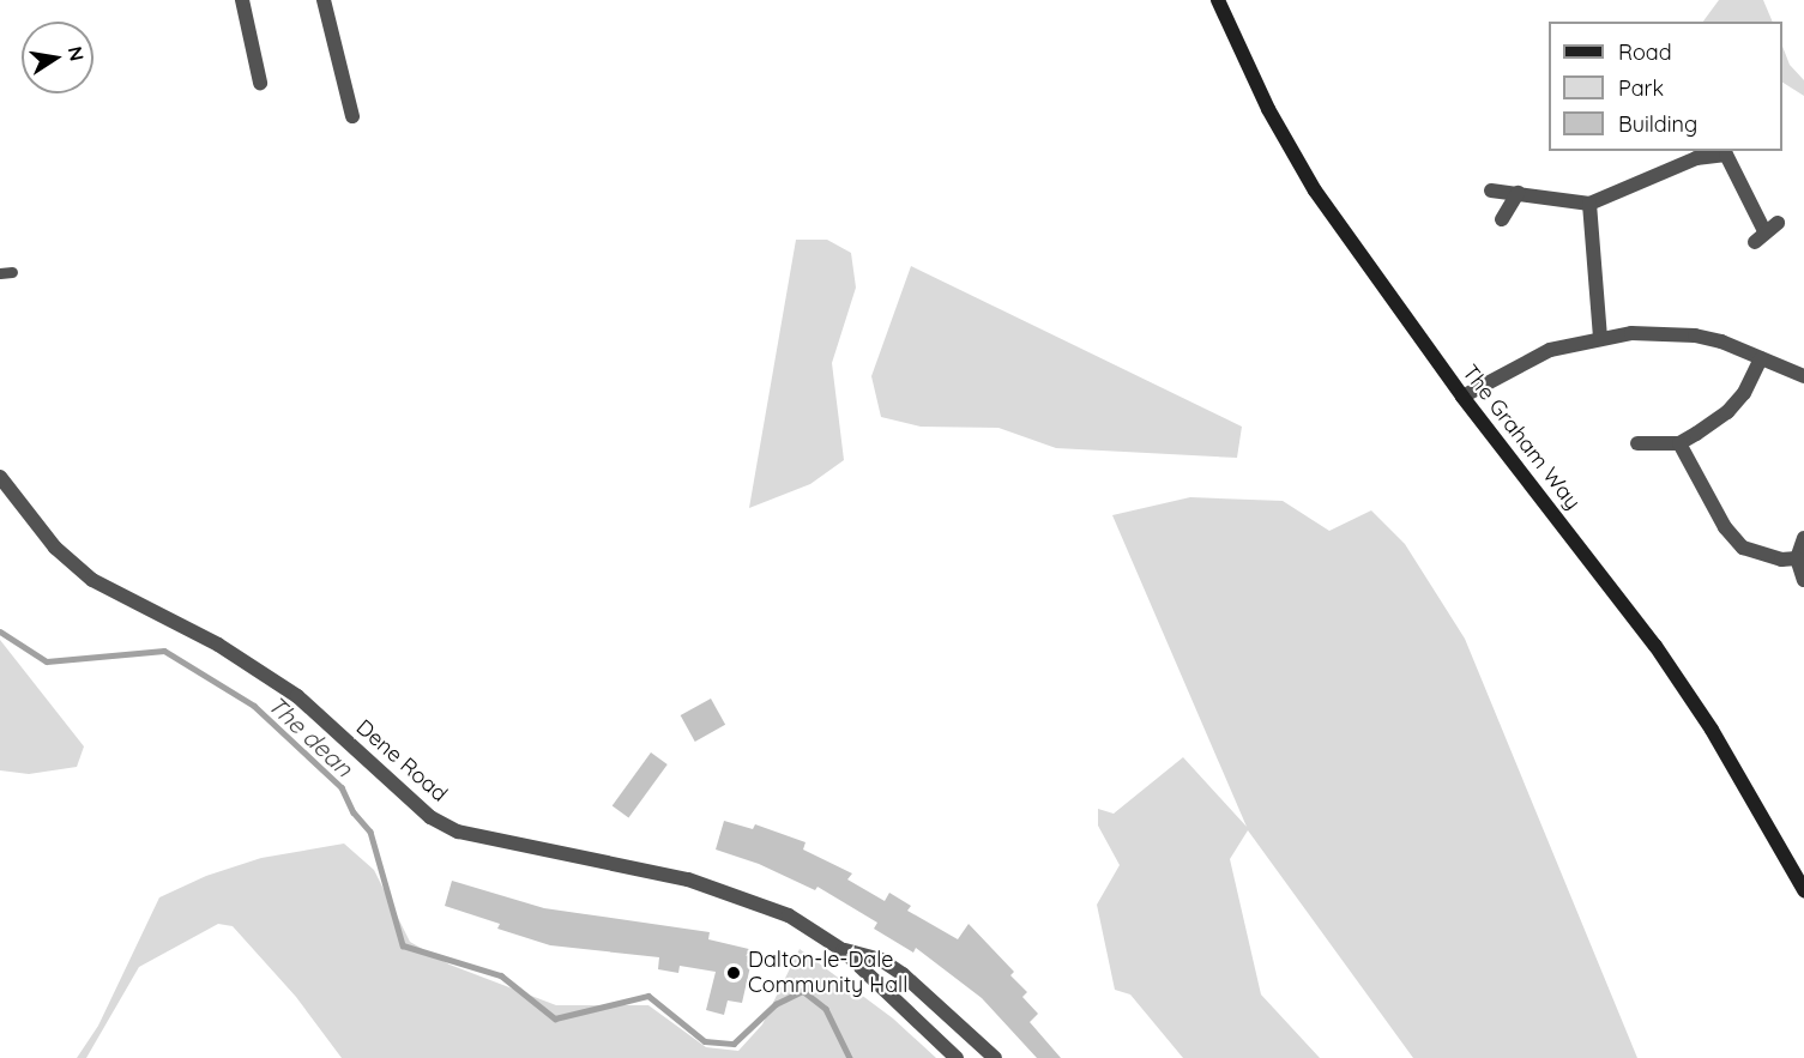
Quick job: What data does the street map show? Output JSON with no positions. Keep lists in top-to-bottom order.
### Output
{
  "streets": {
    "main road": ["The Graham Way"],
    "street": ["Dene Road"]
  },
  "water": ["The dean"],
  "places": ["Dalton-le-Dale Community Hall"],
  "legend": ["Road", "Park", "Building"],
  "north": "right"
}
